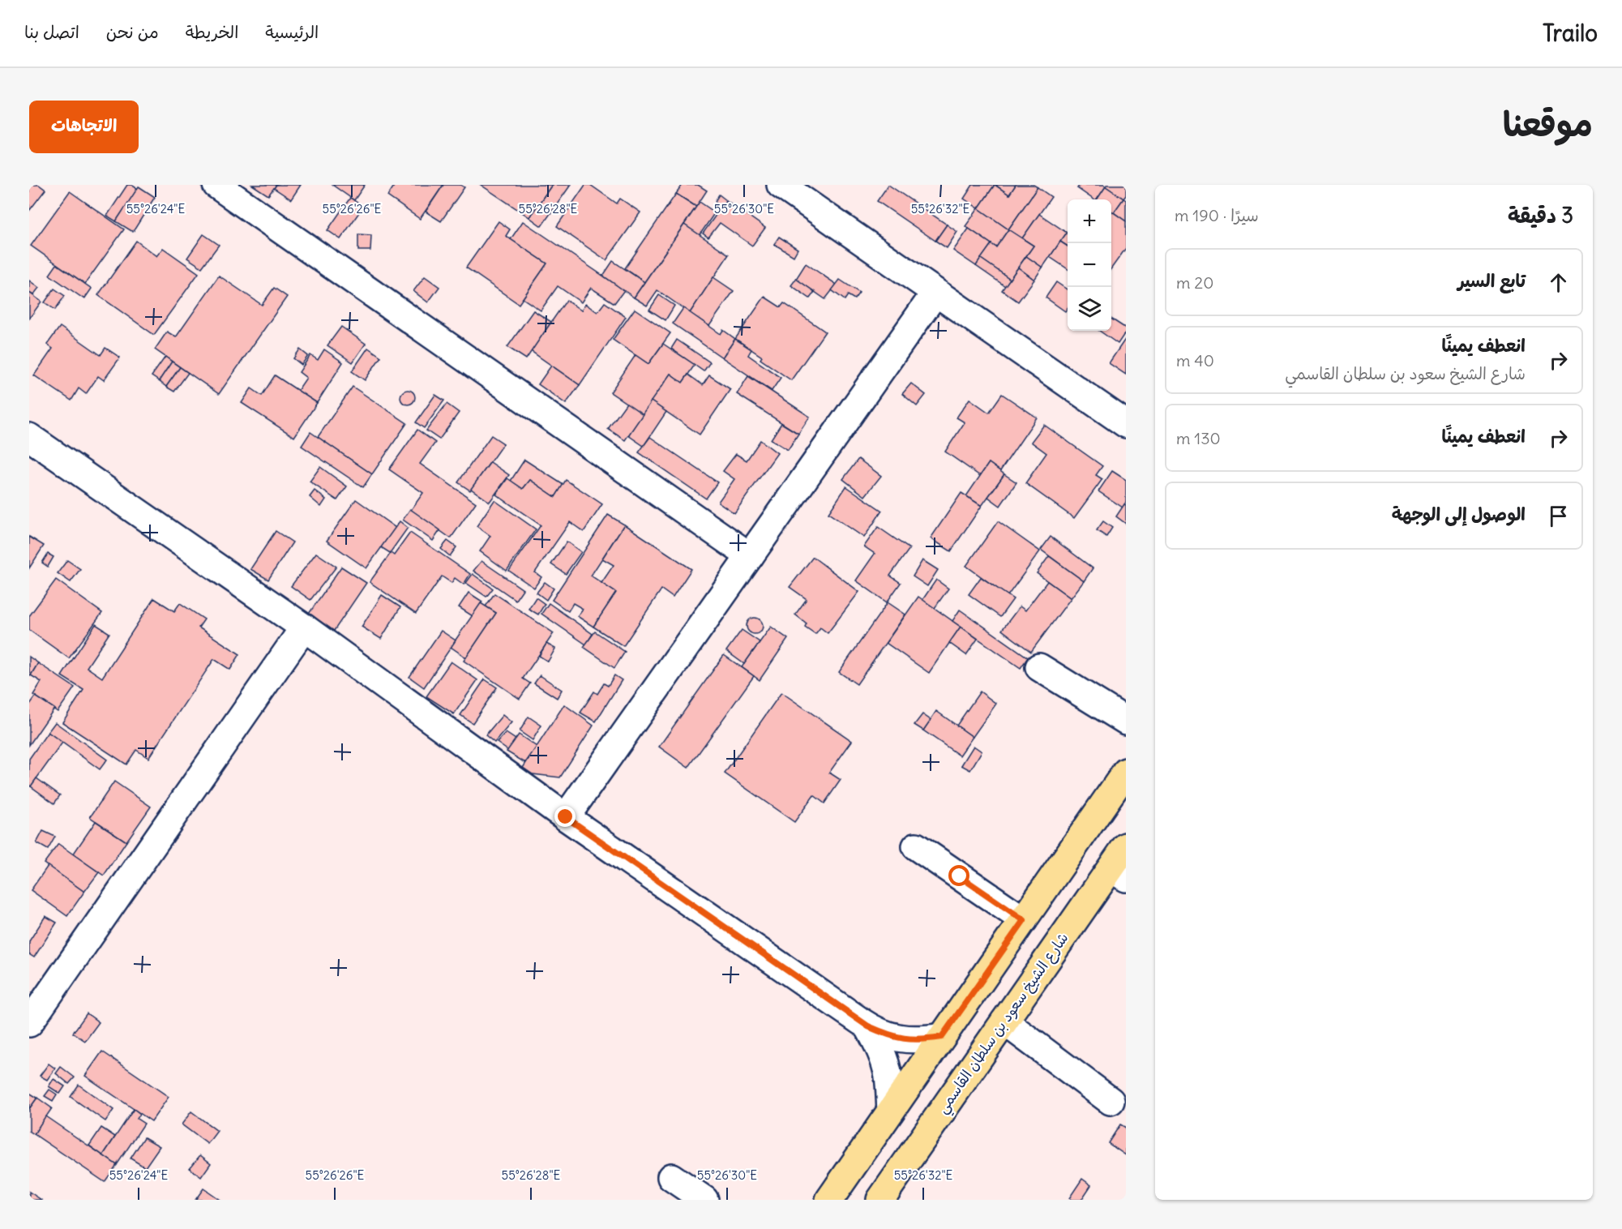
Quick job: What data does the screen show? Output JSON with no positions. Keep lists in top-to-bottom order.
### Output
{
  "streets": {
    "main road": ["شارع الشيخ سعود بن سلطان القاسمي"]
  },
  "page": {
    "header": "Trailo",
    "nav": [
      "الرئيسية",
      "الخريطة",
      "من نحن",
      "اتصل بنا"
    ],
    "title": "موقعنا",
    "buttons": "الاتجاهات",
    "heading": ["3 دقيقة", "سيرًا · 190 m"],
    "map_buttons": ["+", "−"],
    "list": [
      ["تابع السير", "20 m"],
      ["انعطف يمينًا", "شارع الشيخ سعود بن سلطان القاسمي", "40 m"],
      ["انعطف يمينًا", "130 m"],
      "الوصول إلى الوجهة"
    ]
  },
  "coordinates": [
    "55°26'24\"E",
    "55°26'26\"E",
    "55°26'28\"E",
    "55°26'30\"E",
    "55°26'32\"E"
  ]
}
